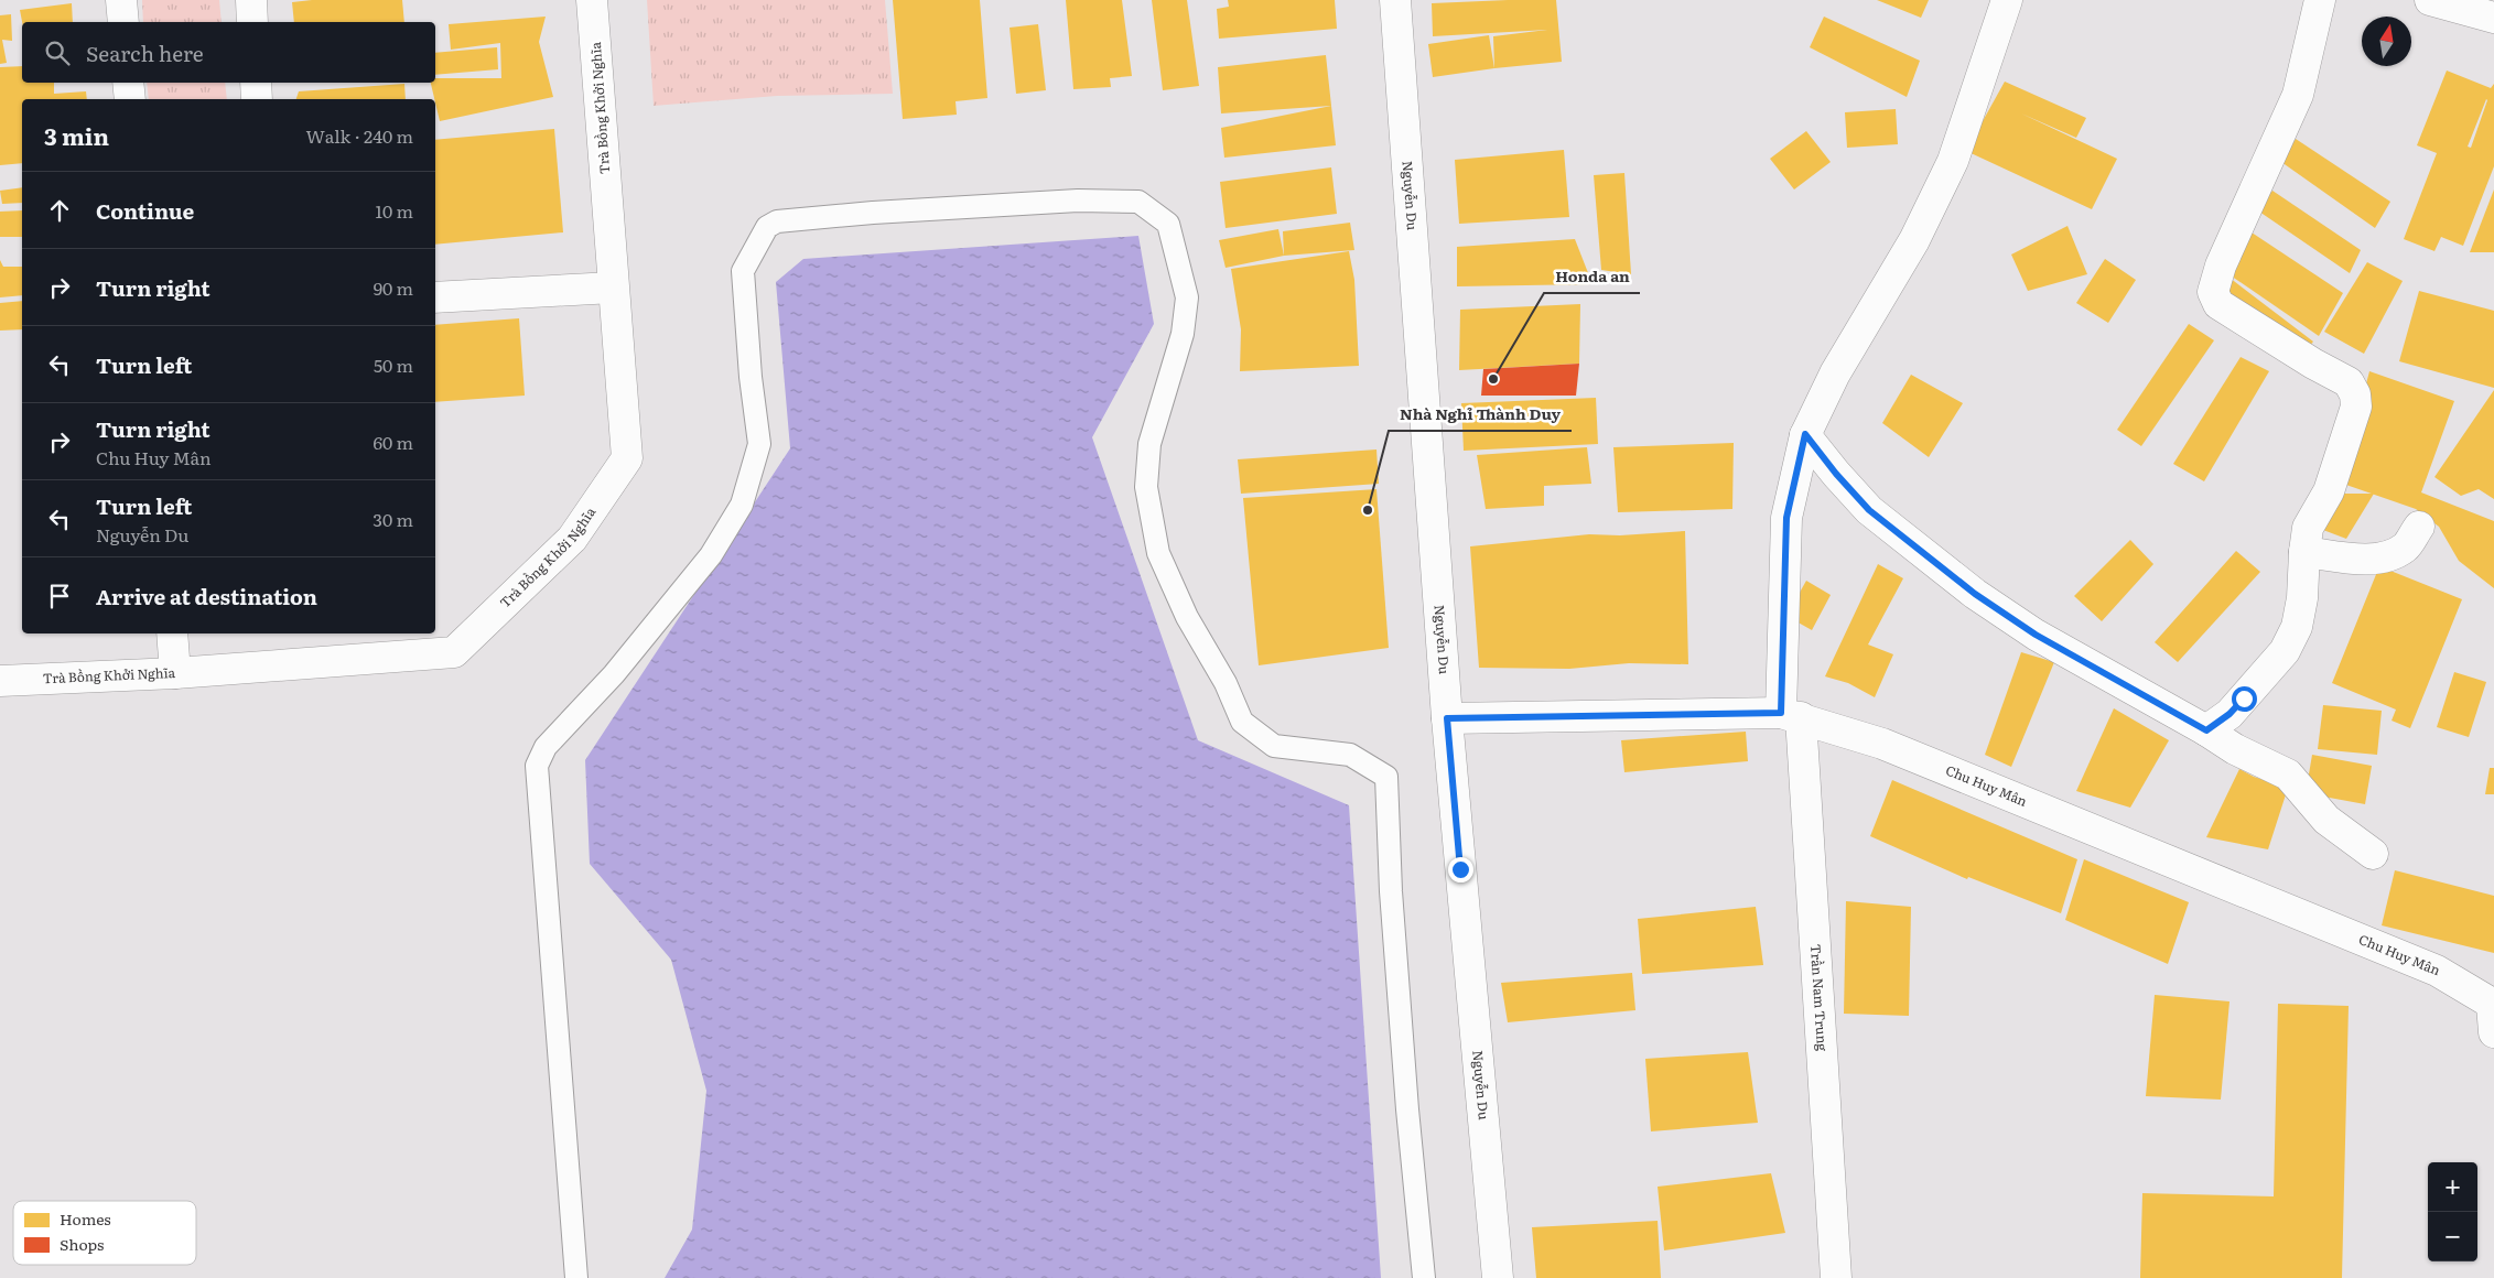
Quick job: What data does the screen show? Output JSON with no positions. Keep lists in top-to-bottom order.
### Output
{
  "streets": {
    "street": [
      "Trà Bồng Khởi Nghĩa",
      "Nguyễn Du",
      "Chu Huy Mân",
      "Trần Nam Trung"
    ]
  },
  "crossings": [
    ["Nguyễn Du", "Chu Huy Mân"],
    ["Chu Huy Mân", "Trần Nam Trung"]
  ],
  "places": ["Honda an", "Nhà Nghỉ Thành Duy"],
  "legend": ["Homes", "Shops"],
  "north": "top",
  "page": {
    "search": "Search here",
    "heading": ["3 min", "Walk · 240 m"],
    "list": [
      ["Continue", "10 m"],
      ["Turn right", "90 m"],
      ["Turn left", "50 m"],
      ["Turn right", "Chu Huy Mân", "60 m"],
      ["Turn left", "Nguyễn Du", "30 m"],
      "Arrive at destination"
    ],
    "map_buttons": ["+", "−"]
  }
}
